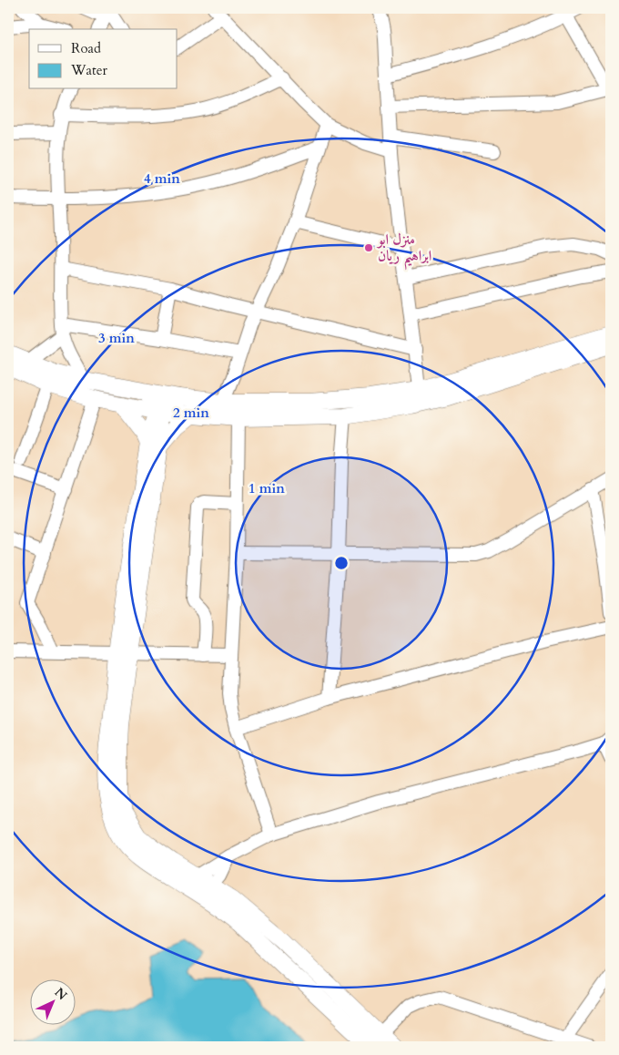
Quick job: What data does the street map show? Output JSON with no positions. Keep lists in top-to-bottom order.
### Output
{
  "places": ["منزل ابو ابراهيم ريان"],
  "legend": ["Road", "Water"],
  "north": "top right",
  "rings": [
    "4 min",
    "3 min",
    "2 min",
    "1 min"
  ]
}
